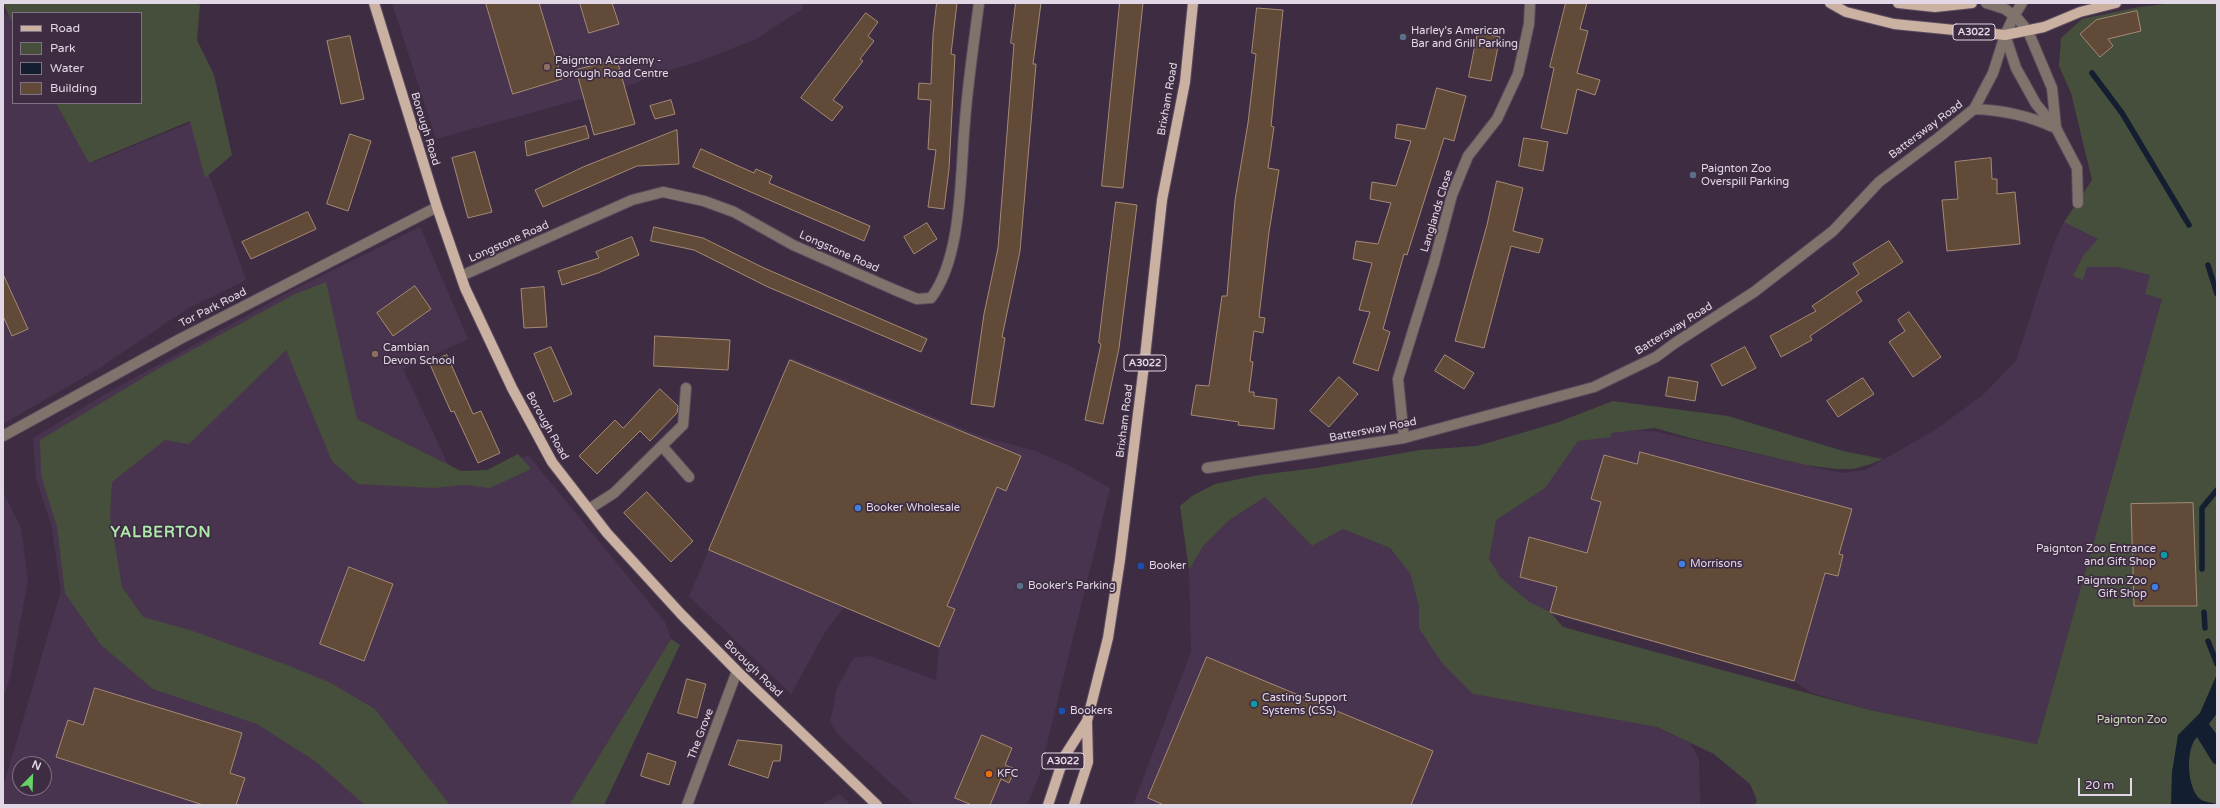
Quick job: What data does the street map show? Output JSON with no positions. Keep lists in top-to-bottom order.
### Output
{
  "streets": {
    "main road": ["A3022", "Brixham Road", "Borough Road"],
    "street": [
      "Battersway Road",
      "Langlands Close",
      "Longstone Road",
      "Tor Park Road",
      "The Grove"
    ]
  },
  "crossings": [
    ["A3022", "Battersway Road"],
    ["Borough Road", "Longstone Road"],
    ["Borough Road", "Tor Park Road"],
    ["Borough Road", "The Grove"],
    ["Battersway Road", "Langlands Close"]
  ],
  "districts": ["YALBERTON"],
  "parks": ["Paignton Zoo"],
  "places": [
    "Harley's American Bar and Grill Parking",
    "Paignton Academy - Borough Road Centre",
    "Paignton Zoo Overspill Parking",
    "Cambian Devon School",
    "Booker Wholesale",
    "Paignton Zoo Entrance and Gift Shop",
    "Morrisons",
    "Booker",
    "Booker's Parking",
    "Paignton Zoo Gift Shop",
    "Casting Support Systems (CSS)",
    "Bookers",
    "KFC"
  ],
  "legend": [
    "Road",
    "Park",
    "Water",
    "Building"
  ],
  "scale_bar": "20 m",
  "north": "top right"
}
